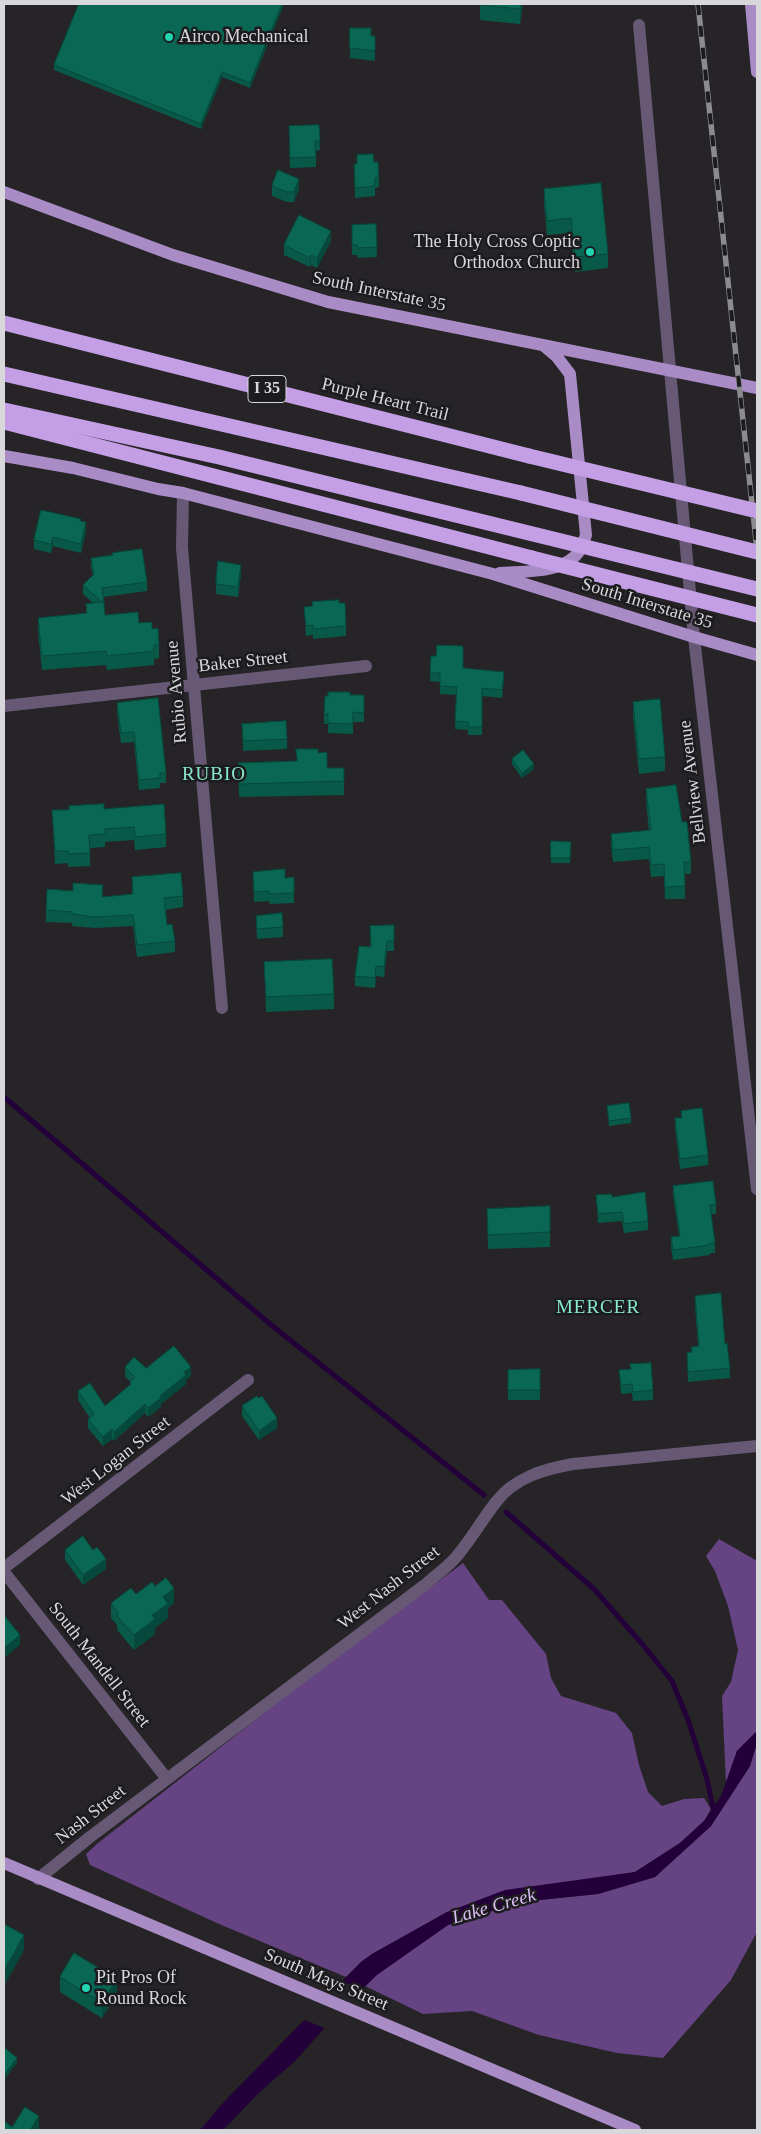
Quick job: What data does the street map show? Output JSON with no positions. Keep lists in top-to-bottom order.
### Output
{
  "streets": {
    "highway": ["I 35", "Purple Heart Trail"],
    "main road": ["South Interstate 35", "South Mays Street"],
    "street": [
      "Baker Street",
      "Rubio Avenue",
      "Bellview Avenue",
      "West Logan Street",
      "West Nash Street",
      "South Mandell Street",
      "Nash Street"
    ]
  },
  "crossings": [
    ["South Interstate 35", "Rubio Avenue"],
    ["South Interstate 35", "Bellview Avenue"],
    ["Baker Street", "Rubio Avenue"],
    ["West Nash Street", "South Mandell Street"],
    ["West Nash Street", "Nash Street"],
    ["South Mandell Street", "Nash Street"],
    ["Nash Street", "South Mays Street"]
  ],
  "districts": ["RUBIO", "MERCER"],
  "water": ["Lake Creek"],
  "places": ["Airco Mechanical", "The Holy Cross Coptic Orthodox Church", "Pit Pros Of Round Rock"]
}
